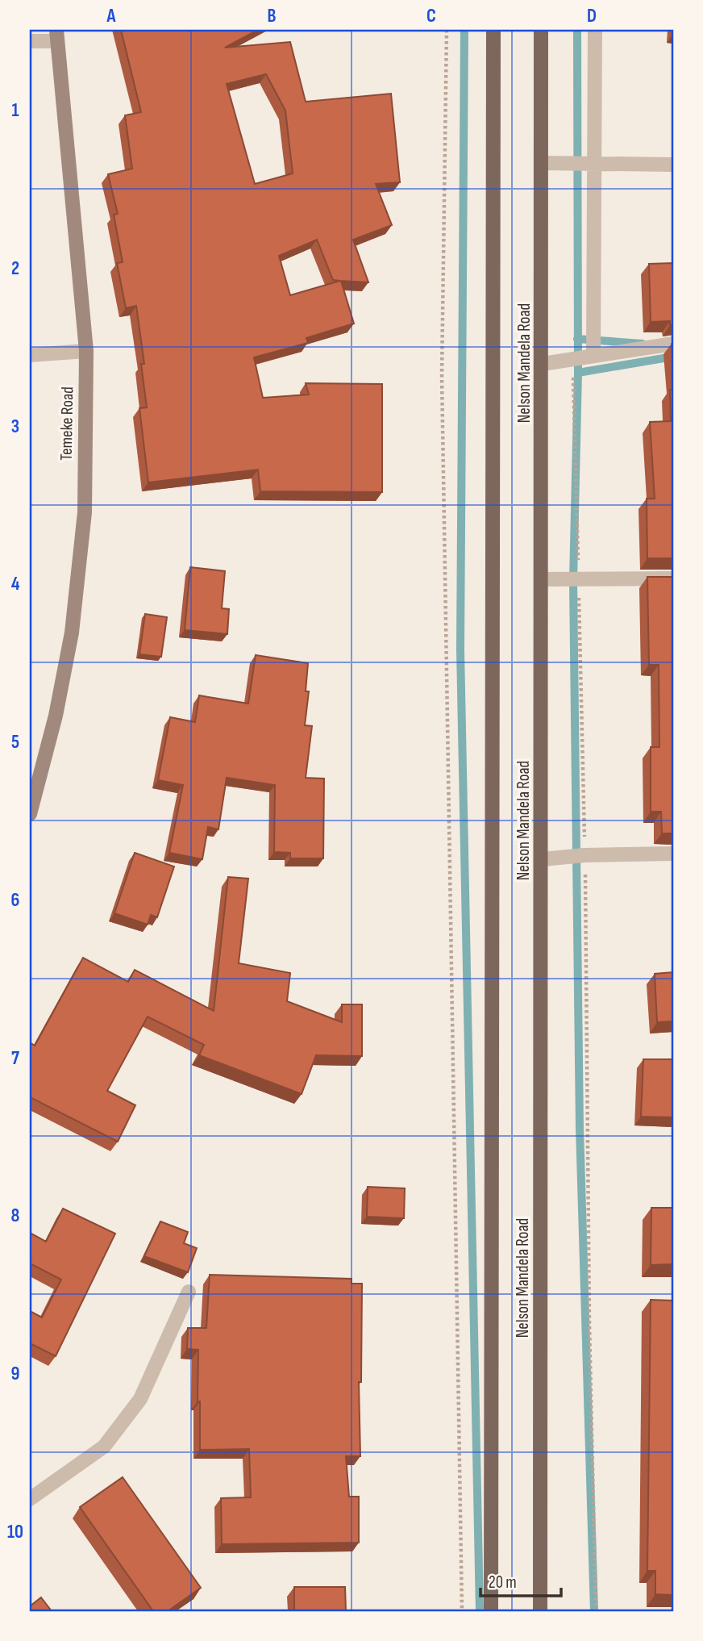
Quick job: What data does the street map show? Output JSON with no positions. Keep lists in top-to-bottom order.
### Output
{
  "streets": {
    "main road": ["Nelson Mandela Road"],
    "street": ["Temeke Road"]
  },
  "scale_bar": "20 m",
  "grid": {
    "columns": [
      "A",
      "B",
      "C",
      "D"
    ],
    "rows": [
      "1",
      "2",
      "3",
      "4",
      "5",
      "6",
      "7",
      "8",
      "9",
      "10"
    ]
  }
}
